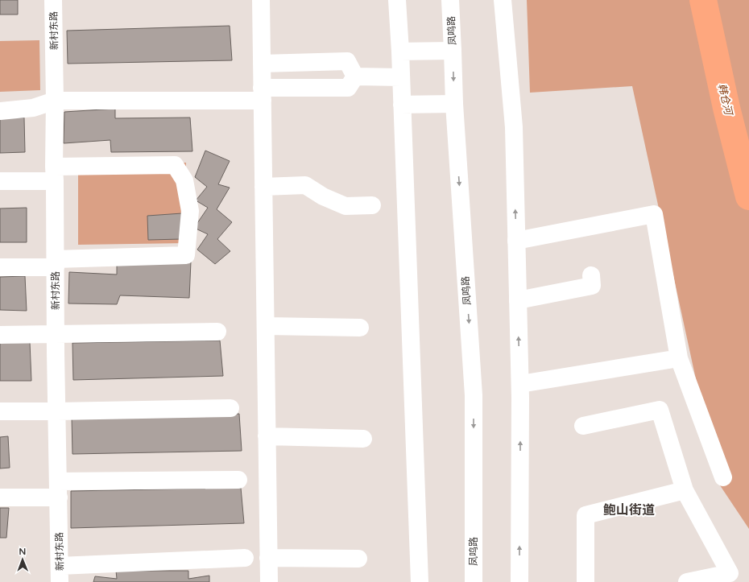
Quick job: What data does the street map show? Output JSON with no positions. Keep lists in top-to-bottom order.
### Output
{
  "streets": {
    "street": ["新村东路", "凤鸣路"]
  },
  "districts": ["鲍山街道"],
  "water": ["韩仓河"],
  "north": "top"
}
